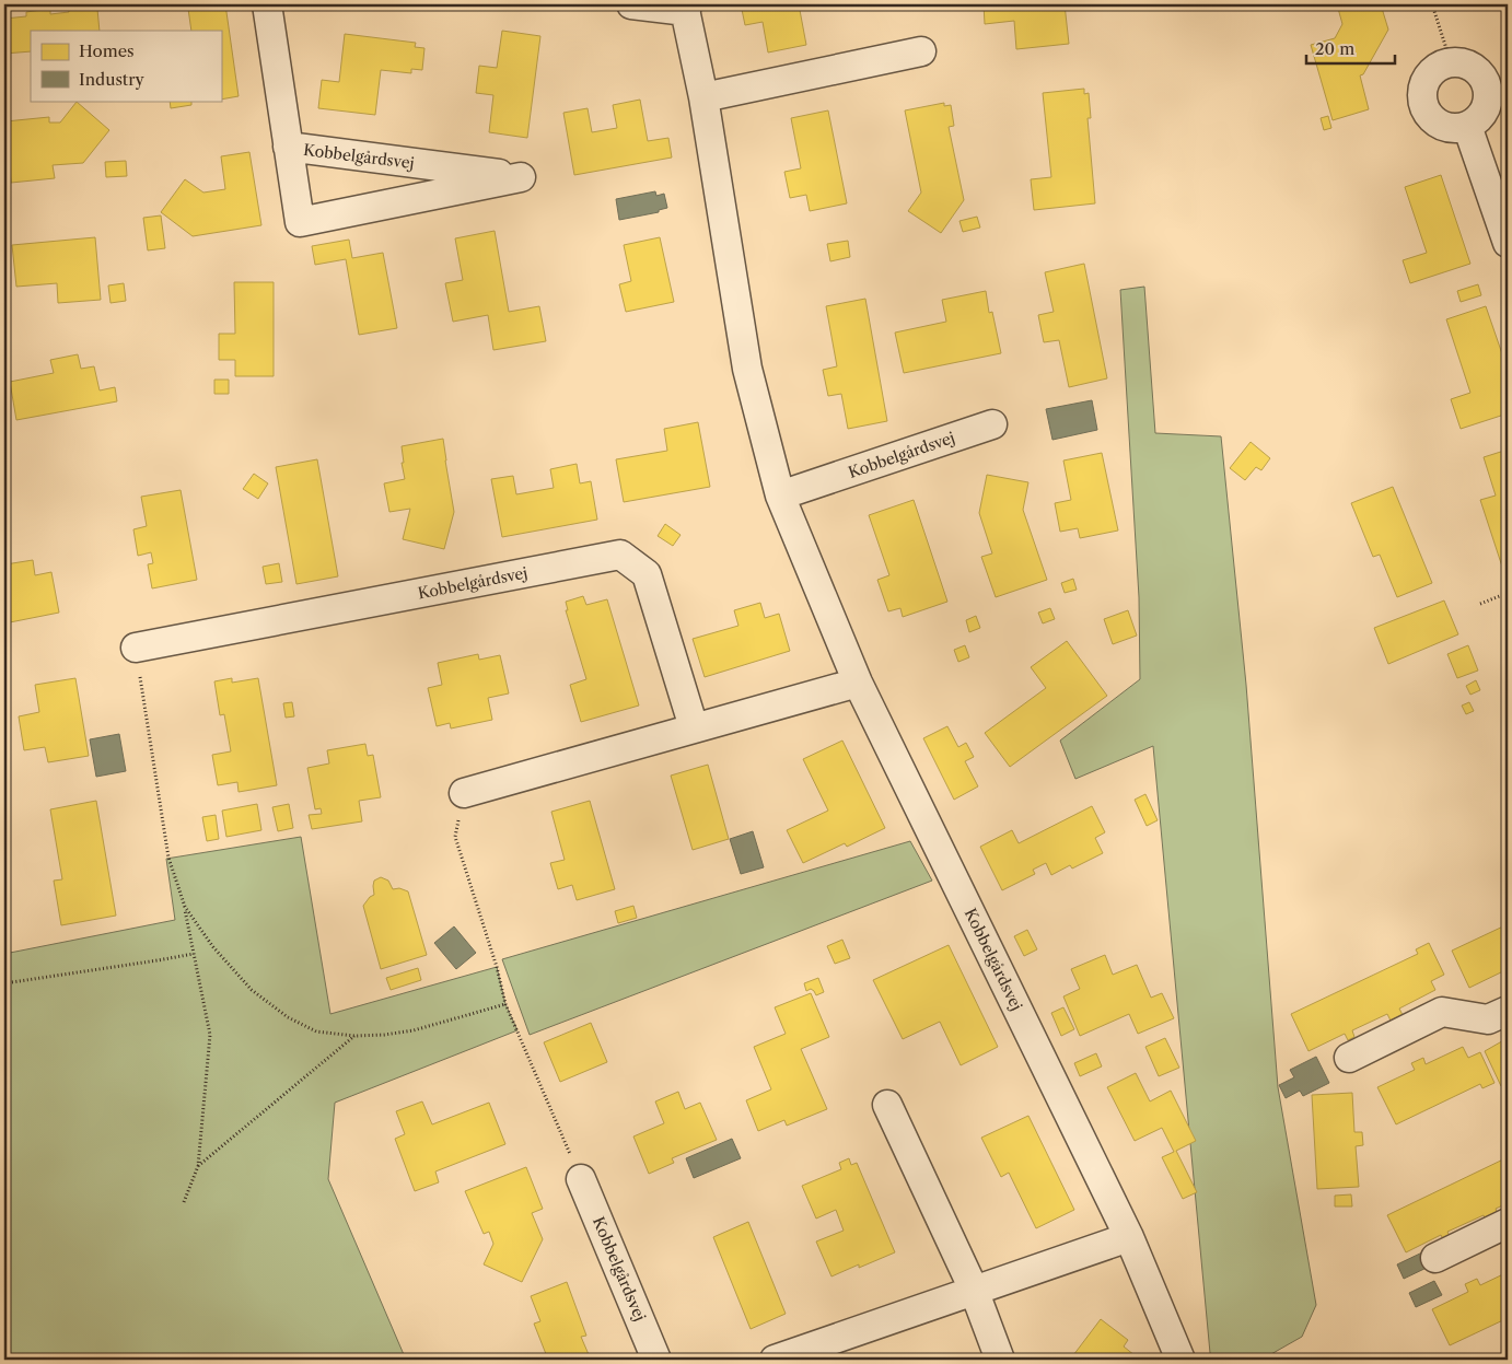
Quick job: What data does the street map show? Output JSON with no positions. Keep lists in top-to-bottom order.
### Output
{
  "streets": {
    "street": ["Kobbelgårdsvej"]
  },
  "legend": ["Homes", "Industry"],
  "scale_bar": "20 m"
}
